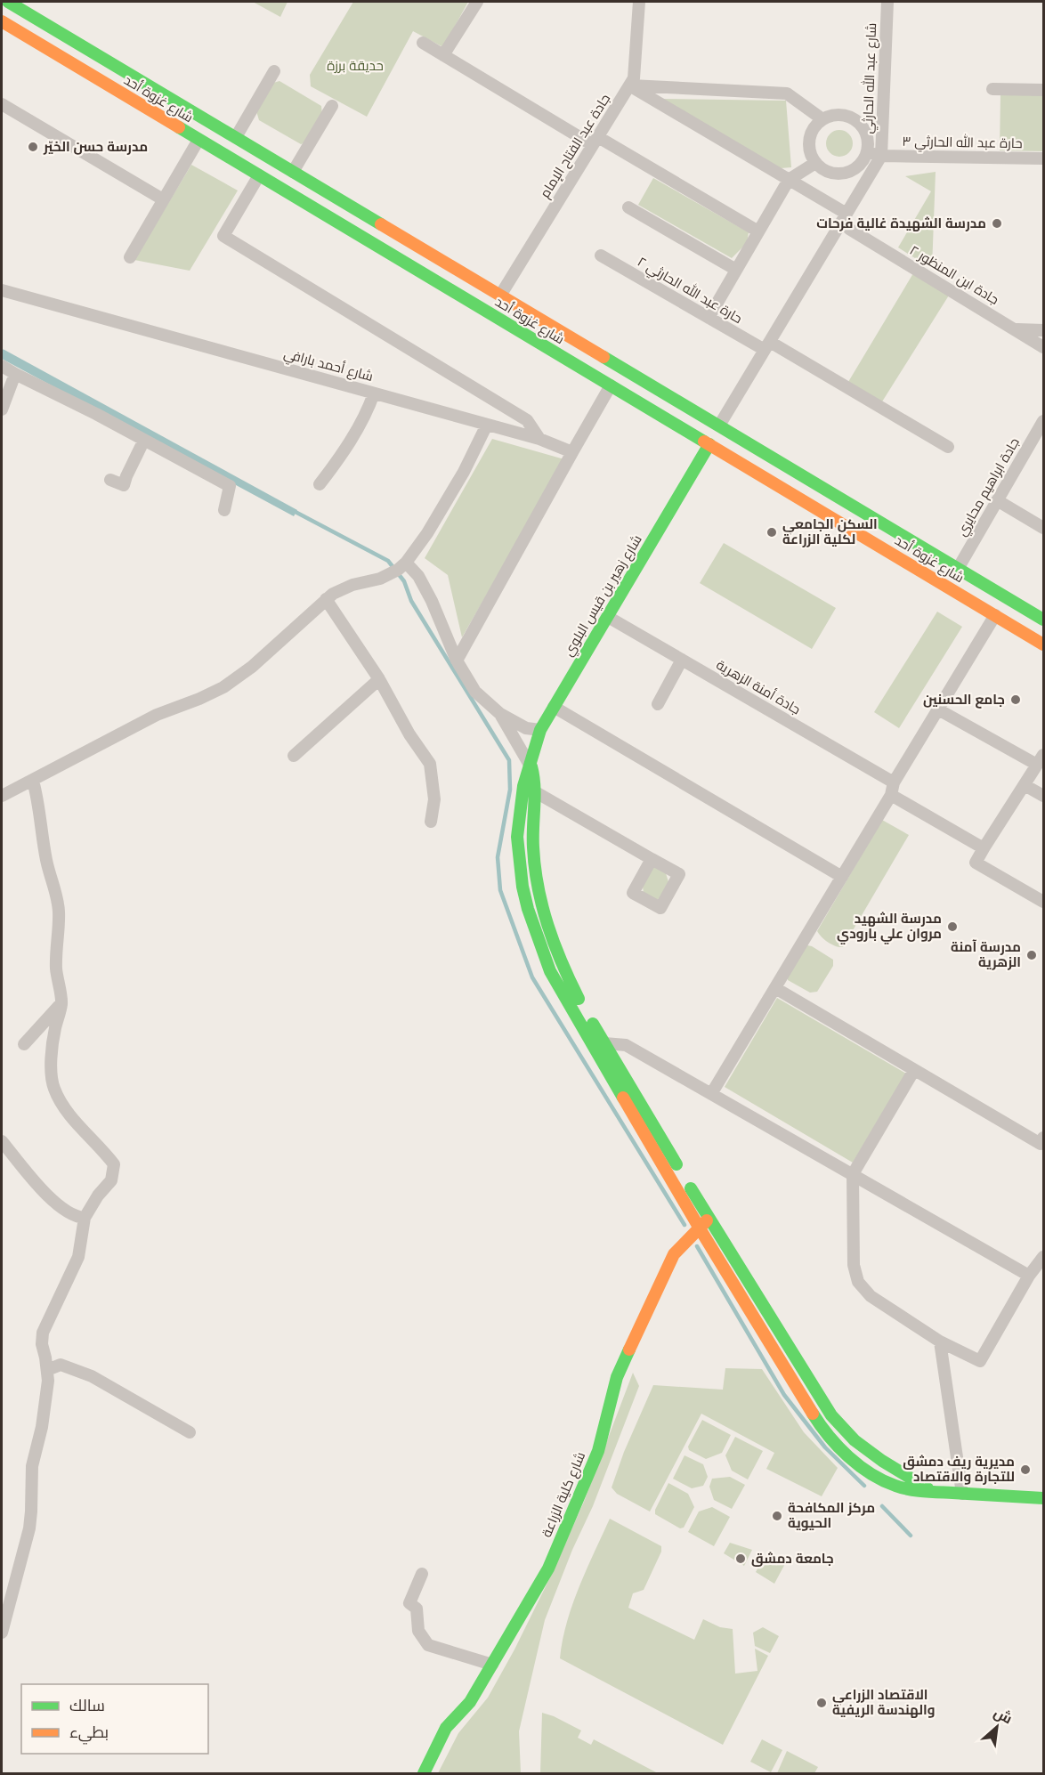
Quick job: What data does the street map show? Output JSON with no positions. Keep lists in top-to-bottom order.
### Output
{
  "streets": {
    "main road": ["شارع غزوة أحد", "شارع زهير بن قيس البلوي", "شارع كلية الزراعة"],
    "street": [
      "شارع عبد الله الحارثي",
      "حارة عبد الله الحارثي ٣",
      "جادة عبد الفتاح الإمام",
      "جادة ابن المنظور ٢",
      "حارة عبد الله الحارثي ٢",
      "شارع أحمد بارافي",
      "جادة ابراهيم محايري",
      "جادة أمنة الزهرية"
    ]
  },
  "crossings": [
    ["شارع عبد الله الحارثي", "حارة عبد الله الحارثي ٣"],
    ["شارع غزوة أحد", "جادة عبد الفتاح الإمام"],
    ["شارع غزوة أحد", "جادة ابراهيم محايري"],
    ["شارع غزوة أحد", "شارع زهير بن قيس البلوي"],
    ["شارع زهير بن قيس البلوي", "جادة أمنة الزهرية"],
    ["شارع زهير بن قيس البلوي", "شارع كلية الزراعة"]
  ],
  "parks": ["حديقة برزة"],
  "places": [
    "مدرسة حسن الخيّر",
    "مدرسة الشهيدة غالية فرحات",
    "السكن الجامعي لكلية الزراعة",
    "جامع الحسنين",
    "مدرسة الشهيد مروان علي بارودي",
    "مدرسة آمنة الزهرية",
    "مديرية ريف دمشق للتجارة والاقتصاد",
    "مركز المكافحة الحيوية",
    "جامعة دمشق",
    "الاقتصاد الزراعي والهندسة الريفية"
  ],
  "legend": ["سالك", "بطيء"],
  "north": "top right"
}
